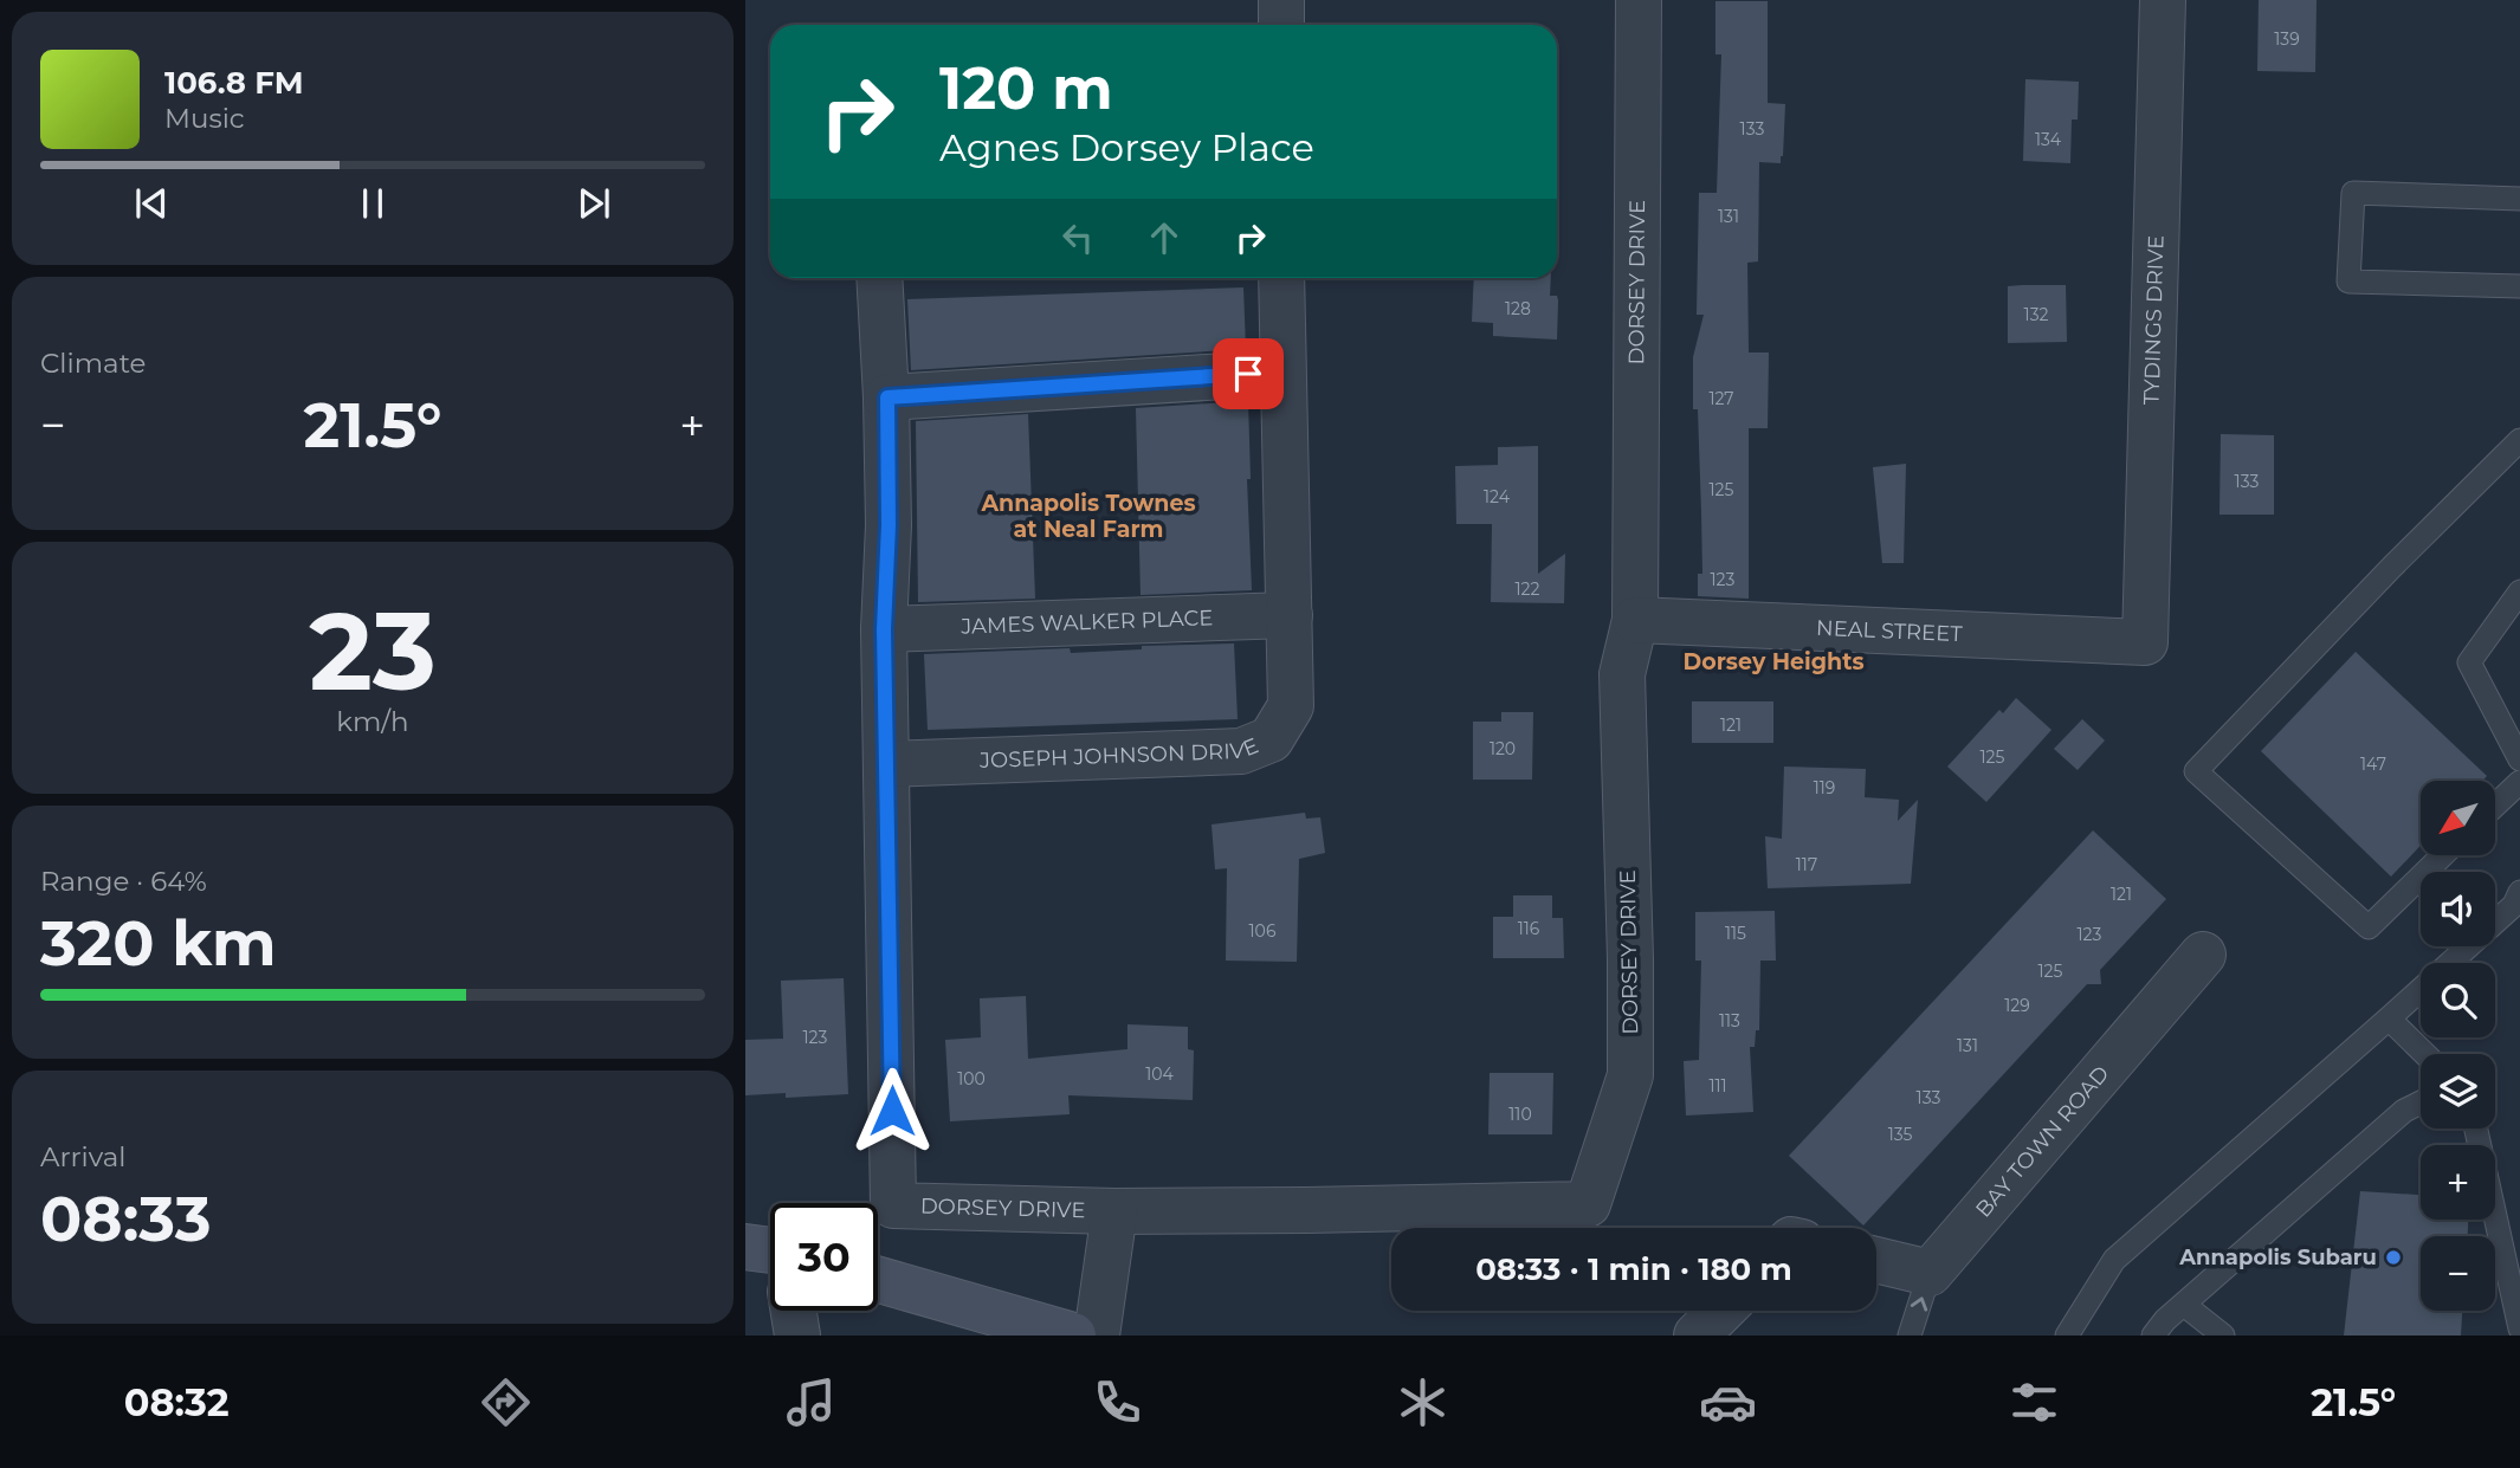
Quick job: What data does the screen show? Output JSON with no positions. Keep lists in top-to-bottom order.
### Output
{
  "streets": {
    "street": [
      "DORSEY DRIVE",
      "TYDINGS DRIVE",
      "JAMES WALKER PLACE",
      "NEAL STREET",
      "JOSEPH JOHNSON DRIVE",
      "BAY TOWN ROAD"
    ]
  },
  "crossings": [
    ["DORSEY DRIVE", "NEAL STREET"],
    ["DORSEY DRIVE", "JOSEPH JOHNSON DRIVE"],
    ["TYDINGS DRIVE", "NEAL STREET"],
    ["JAMES WALKER PLACE", "JOSEPH JOHNSON DRIVE"]
  ],
  "districts": ["Annapolis Townes at Neal Farm", "Dorsey Heights"],
  "places": ["Annapolis Subaru"],
  "house_numbers": [
    "139",
    "133",
    "134",
    "131",
    "128",
    "132",
    "127",
    "133",
    "125",
    "124",
    "123",
    "122",
    "121",
    "120",
    "125",
    "147",
    "119",
    "117",
    "121",
    "116",
    "106",
    "115",
    "123",
    "125",
    "129",
    "113",
    "123",
    "131",
    "104",
    "100",
    "111",
    "133",
    "110",
    "135"
  ],
  "north": "bottom left",
  "page": {
    "turn": ["120 m", "Agnes Dorsey Place"],
    "song": ["106.8 FM", "Music"],
    "tile": [
      "Climate",
      ["23", "km/h"],
      ["Range · 64%", "320 km"],
      ["Arrival", "08:33"]
    ],
    "heat": ["−", "21.5°", "+"],
    "map_buttons": ["+", "−"],
    "limit": "30",
    "trip": "08:33 · 1 min · 180 m",
    "tabs": ["08:32", "21.5°"]
  }
}
